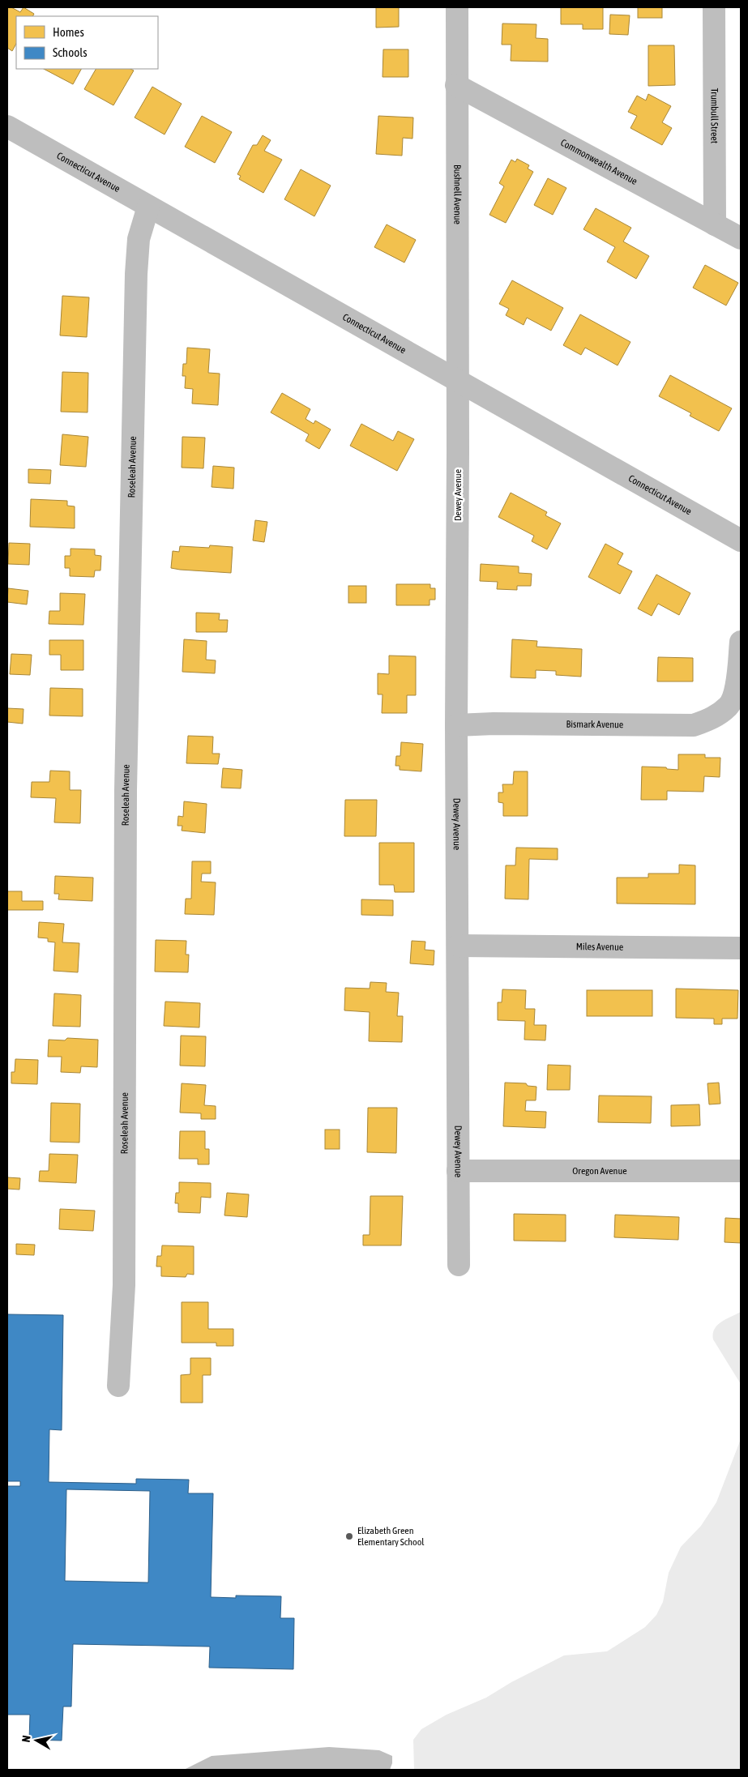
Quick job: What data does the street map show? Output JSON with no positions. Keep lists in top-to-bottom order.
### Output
{
  "streets": {
    "street": [
      "Trumbull Street",
      "Commonwealth Avenue",
      "Connecticut Avenue",
      "Bushnell Avenue",
      "Roseleah Avenue",
      "Dewey Avenue",
      "Bismark Avenue",
      "Miles Avenue",
      "Oregon Avenue"
    ]
  },
  "crossings": [
    ["Trumbull Street", "Commonwealth Avenue"],
    ["Commonwealth Avenue", "Bushnell Avenue"],
    ["Connecticut Avenue", "Bushnell Avenue"],
    ["Connecticut Avenue", "Roseleah Avenue"],
    ["Connecticut Avenue", "Dewey Avenue"],
    ["Bushnell Avenue", "Dewey Avenue"],
    ["Dewey Avenue", "Bismark Avenue"],
    ["Dewey Avenue", "Miles Avenue"],
    ["Dewey Avenue", "Oregon Avenue"]
  ],
  "places": ["Elizabeth Green Elementary School"],
  "legend": ["Homes", "Schools"],
  "north": "left"
}
